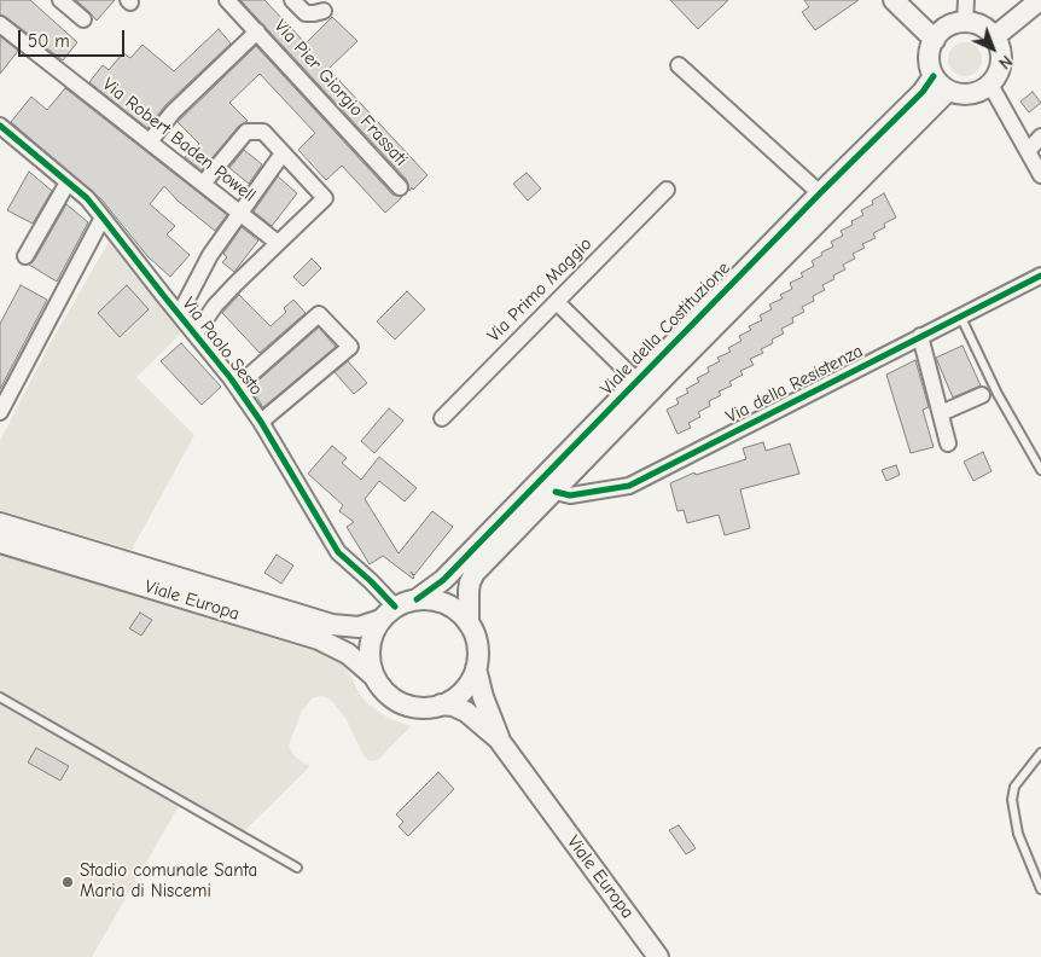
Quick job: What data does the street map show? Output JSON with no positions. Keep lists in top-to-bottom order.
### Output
{
  "streets": {
    "street": [
      "Via Pier Giorgio Frassati",
      "Via Robert Baden Powell",
      "Via Primo Maggio",
      "Viale della Costituzione",
      "Via Paolo Sesto",
      "Via della Resistenza",
      "Viale Europa"
    ]
  },
  "crossings": [
    ["Viale della Costituzione", "Via Paolo Sesto"],
    ["Viale della Costituzione", "Via della Resistenza"],
    ["Viale della Costituzione", "Viale Europa"],
    ["Via Paolo Sesto", "Viale Europa"]
  ],
  "places": ["Stadio comunale Santa Maria di Niscemi"],
  "scale_bar": "50 m",
  "north": "bottom right"
}
